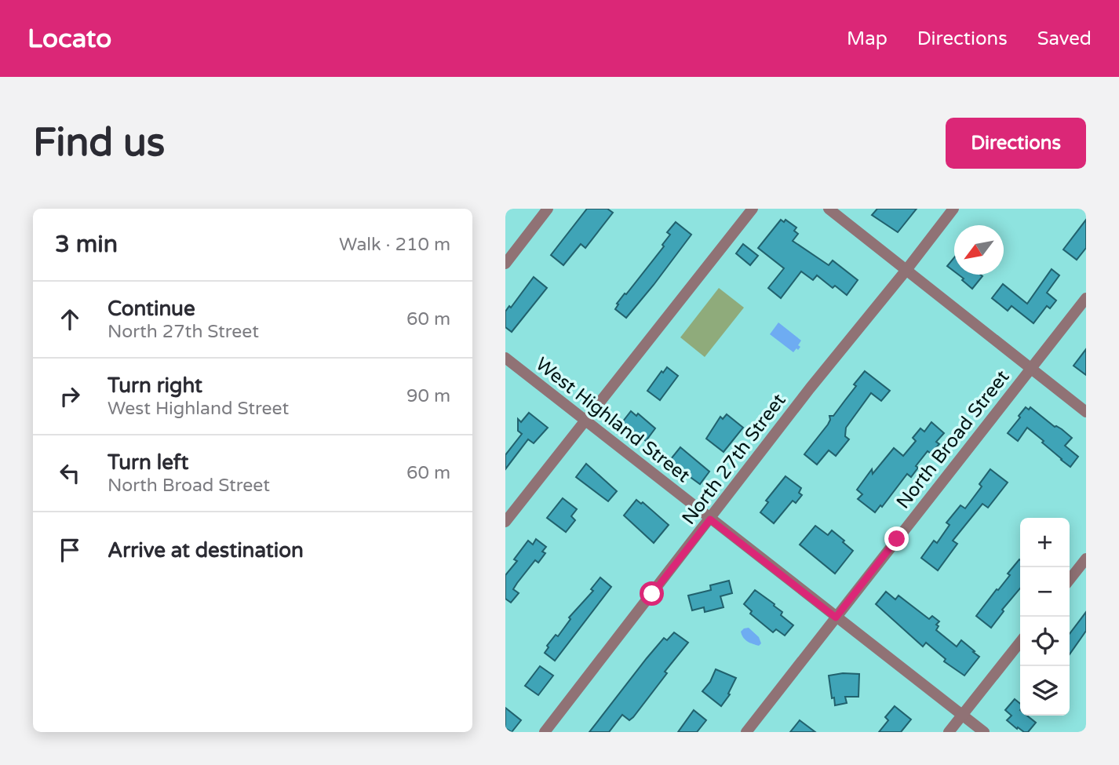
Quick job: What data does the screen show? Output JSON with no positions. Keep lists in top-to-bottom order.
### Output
{
  "streets": {
    "street": ["West Highland Street", "North Broad Street", "North 27th Street"]
  },
  "crossings": [
    ["West Highland Street", "North Broad Street"],
    ["West Highland Street", "North 27th Street"]
  ],
  "north": "bottom left",
  "page": {
    "header": "Locato",
    "nav": ["Map", "Directions", "Saved"],
    "buttons": "Directions",
    "title": "Find us",
    "heading": ["3 min", "Walk · 210 m"],
    "list": [
      ["Continue", "North 27th Street", "60 m"],
      ["Turn right", "West Highland Street", "90 m"],
      ["Turn left", "North Broad Street", "60 m"],
      "Arrive at destination"
    ],
    "map_buttons": ["+", "−"]
  }
}
